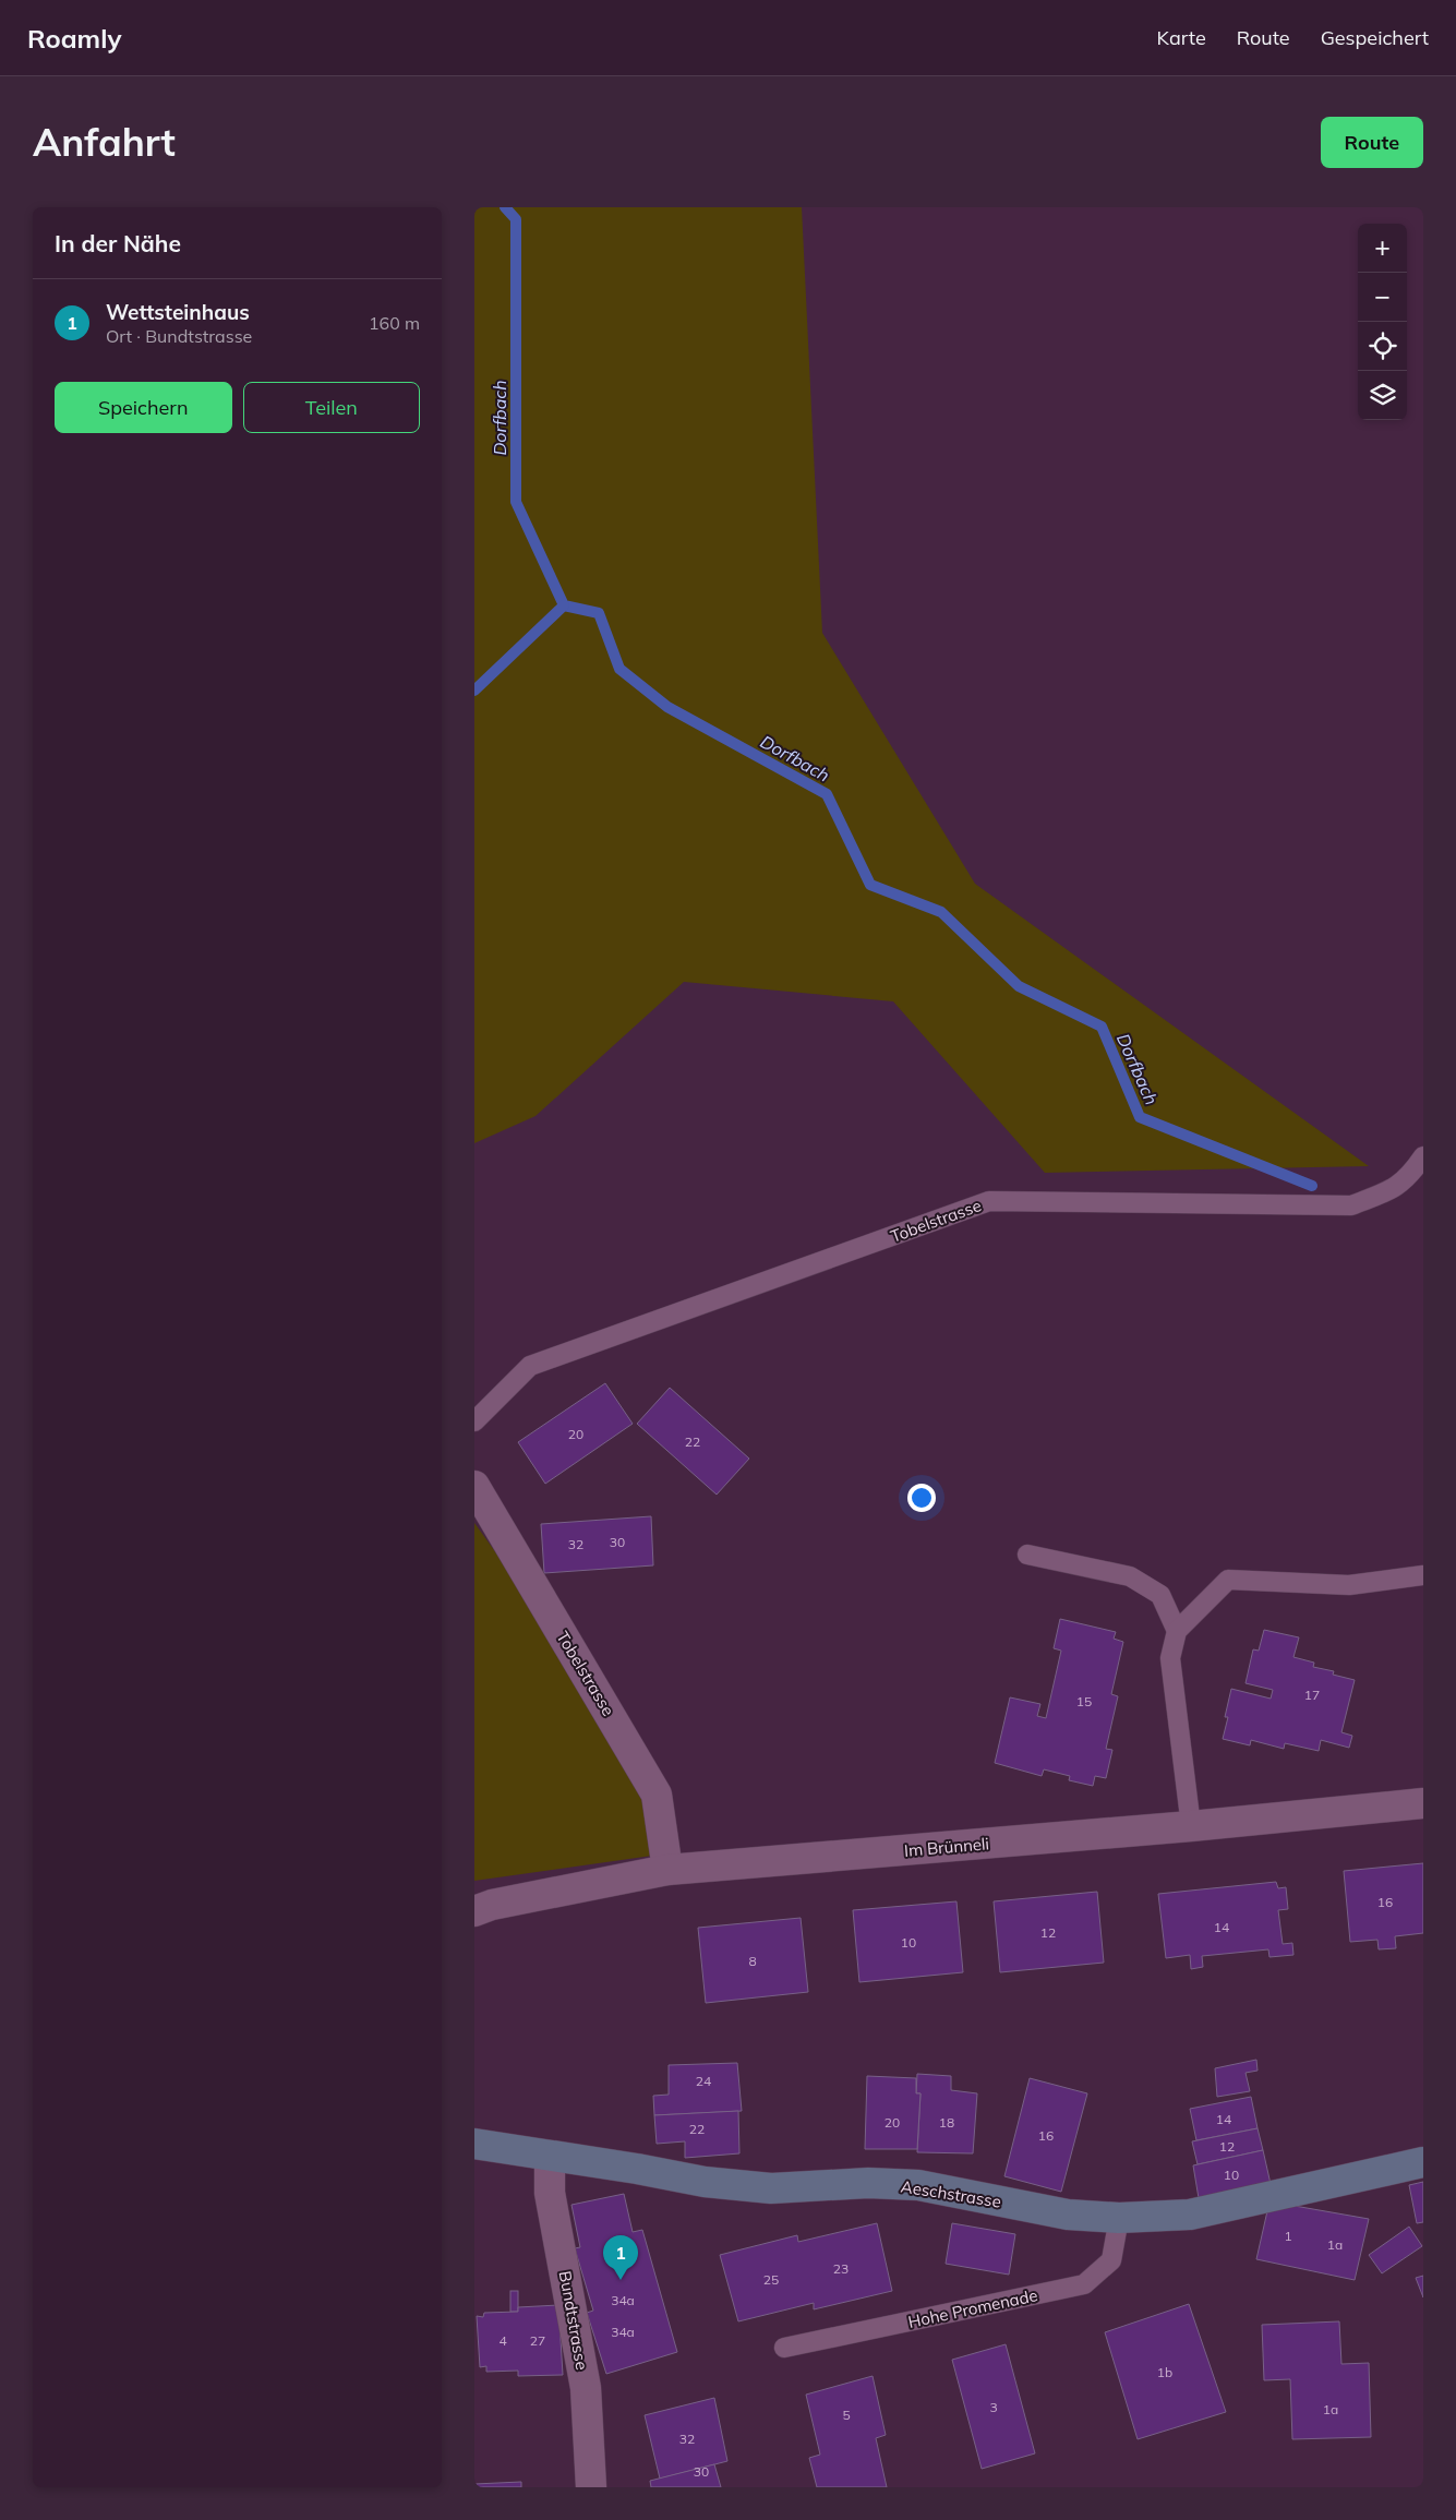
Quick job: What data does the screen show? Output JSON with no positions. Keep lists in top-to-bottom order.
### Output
{
  "streets": {
    "main road": ["Aeschstrasse"],
    "street": ["Tobelstrasse", "Im Brünneli", "Bundtstrasse"],
    "lane": ["Hohe Promenade"]
  },
  "crossings": [
    ["Tobelstrasse", "Im Brünneli"],
    ["Aeschstrasse", "Hohe Promenade"],
    ["Aeschstrasse", "Bundtstrasse"]
  ],
  "water": ["Dorfbach"],
  "house_numbers": [
    "20",
    "22",
    "30",
    "32",
    "17",
    "15",
    "16",
    "14",
    "12",
    "10",
    "8",
    "24",
    "14",
    "20",
    "18",
    "22",
    "16",
    "12",
    "10",
    "1",
    "1a",
    "23",
    "25",
    "34a",
    "34a",
    "4",
    "27",
    "1b",
    "3",
    "1a",
    "5",
    "32",
    "30"
  ],
  "page": {
    "header": "Roamly",
    "nav": ["Karte", "Route", "Gespeichert"],
    "buttons": [
      "Route",
      ["Speichern", "Teilen"]
    ],
    "title": "Anfahrt",
    "heading": "In der Nähe",
    "map_buttons": ["+", "−"],
    "list": [
      {
        "mark": "1",
        "name": "Wettsteinhaus",
        "note": "Ort · Bundtstrasse",
        "value": "160 m"
      }
    ],
    "pins": "1"
  }
}
